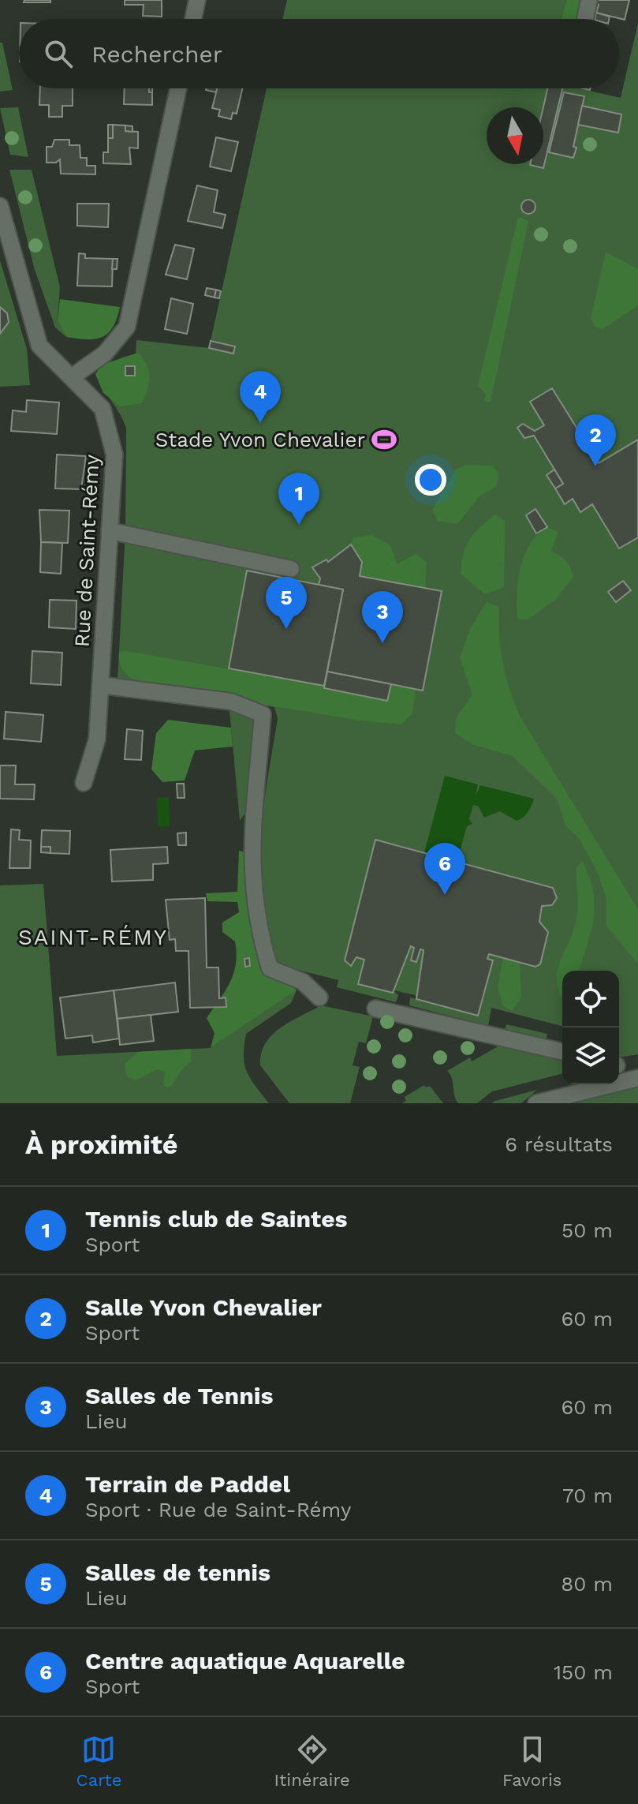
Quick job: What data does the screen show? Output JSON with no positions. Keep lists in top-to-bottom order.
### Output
{
  "streets": {
    "street": ["Rue de Saint-Rémy"]
  },
  "districts": ["SAINT-RÉMY"],
  "places": {
    "sports": ["Stade Yvon Chevalier"]
  },
  "north": "bottom",
  "page": {
    "search": "Rechercher",
    "pins": [
      "4",
      "2",
      "1",
      "5",
      "3",
      "6"
    ],
    "heading": ["À proximité", "6 résultats"],
    "list": [
      {
        "mark": "1",
        "name": "Tennis club de Saintes",
        "note": "Sport",
        "value": "50 m"
      },
      {
        "mark": "2",
        "name": "Salle Yvon Chevalier",
        "note": "Sport",
        "value": "60 m"
      },
      {
        "mark": "3",
        "name": "Salles de Tennis",
        "note": "Lieu",
        "value": "60 m"
      },
      {
        "mark": "4",
        "name": "Terrain de Paddel",
        "note": "Sport · Rue de Saint-Rémy",
        "value": "70 m"
      },
      {
        "mark": "5",
        "name": "Salles de tennis",
        "note": "Lieu",
        "value": "80 m"
      },
      {
        "mark": "6",
        "name": "Centre aquatique Aquarelle",
        "note": "Sport",
        "value": "150 m"
      }
    ],
    "nav": ["Carte", "Itinéraire", "Favoris"]
  }
}
